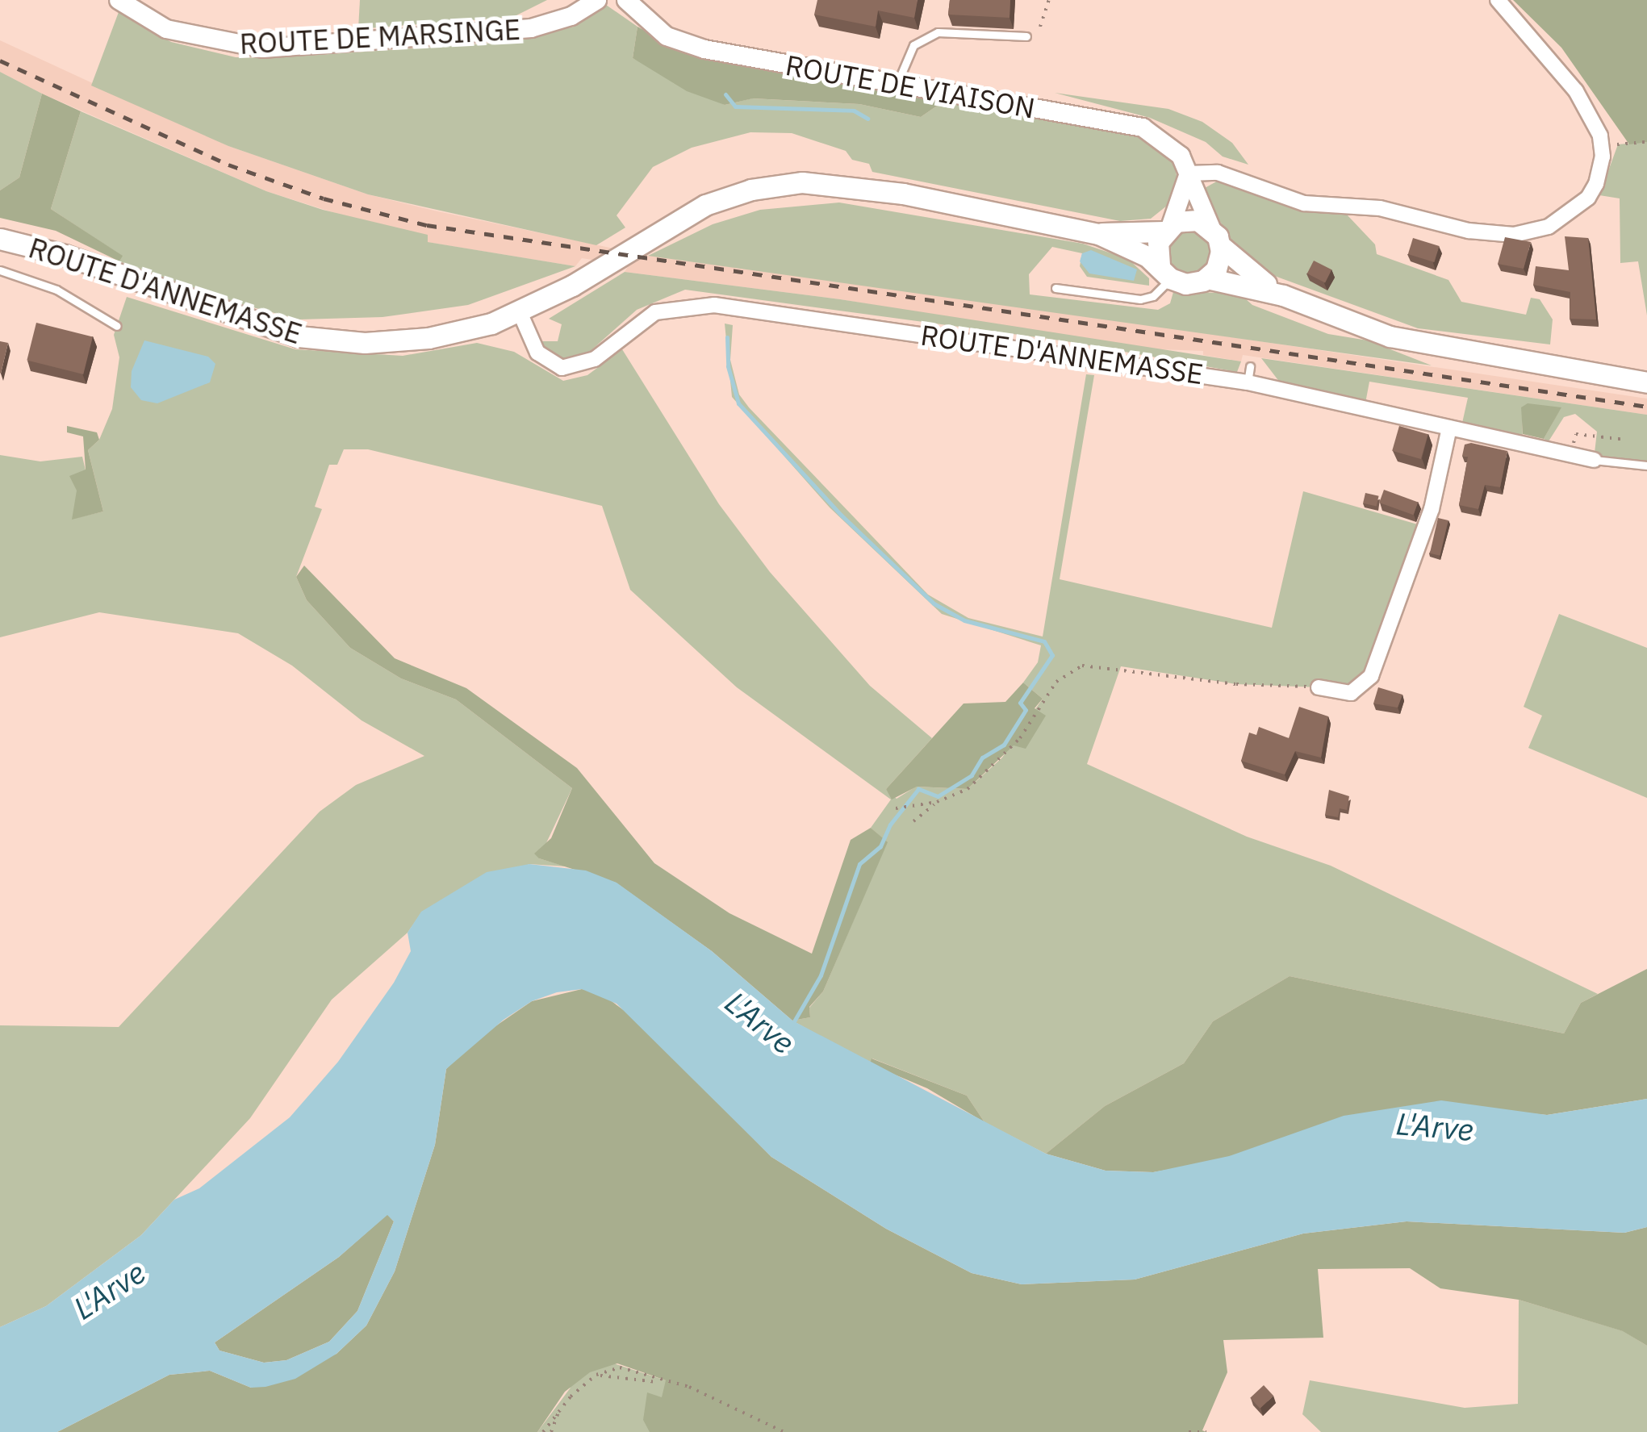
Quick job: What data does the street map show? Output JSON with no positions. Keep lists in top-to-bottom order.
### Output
{
  "streets": {
    "main road": ["ROUTE D'ANNEMASSE"],
    "street": ["ROUTE DE MARSINGE", "ROUTE DE VIAISON"]
  },
  "crossings": [
    ["ROUTE DE VIAISON", "ROUTE D'ANNEMASSE"]
  ],
  "water": ["L'Arve"]
}
